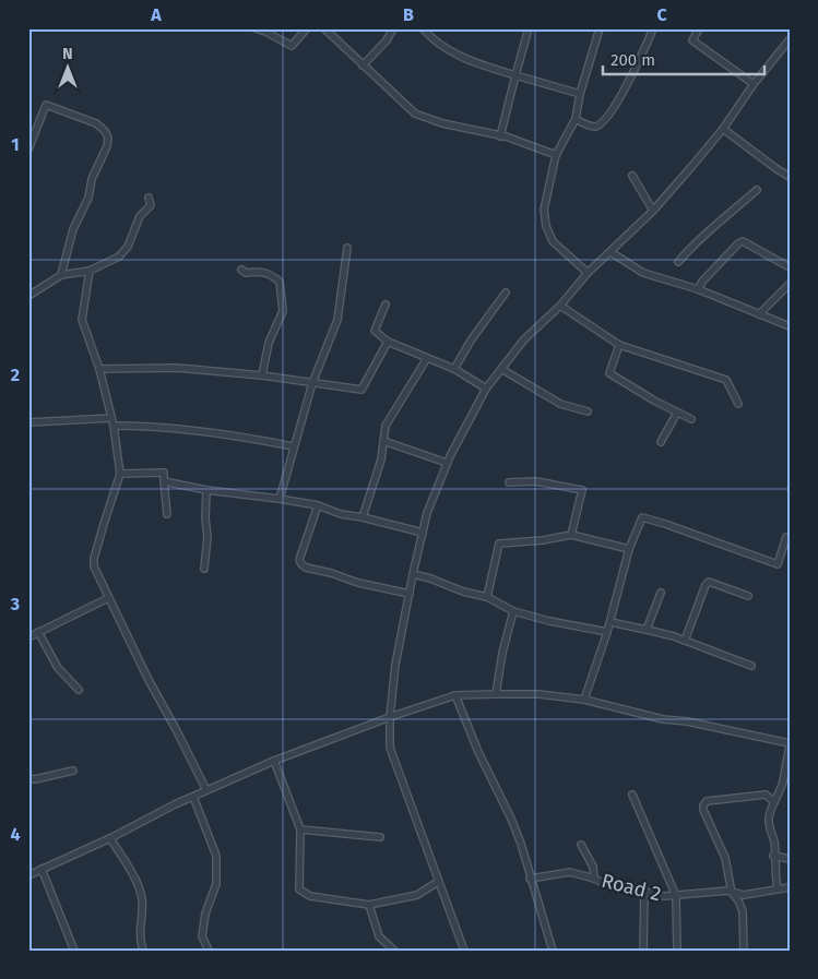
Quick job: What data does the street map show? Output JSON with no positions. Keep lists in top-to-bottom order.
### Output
{
  "streets": {
    "street": ["Road 2"]
  },
  "scale_bar": "200 m",
  "north": "top",
  "grid": {
    "columns": ["A", "B", "C"],
    "rows": [
      "1",
      "2",
      "3",
      "4"
    ]
  }
}
